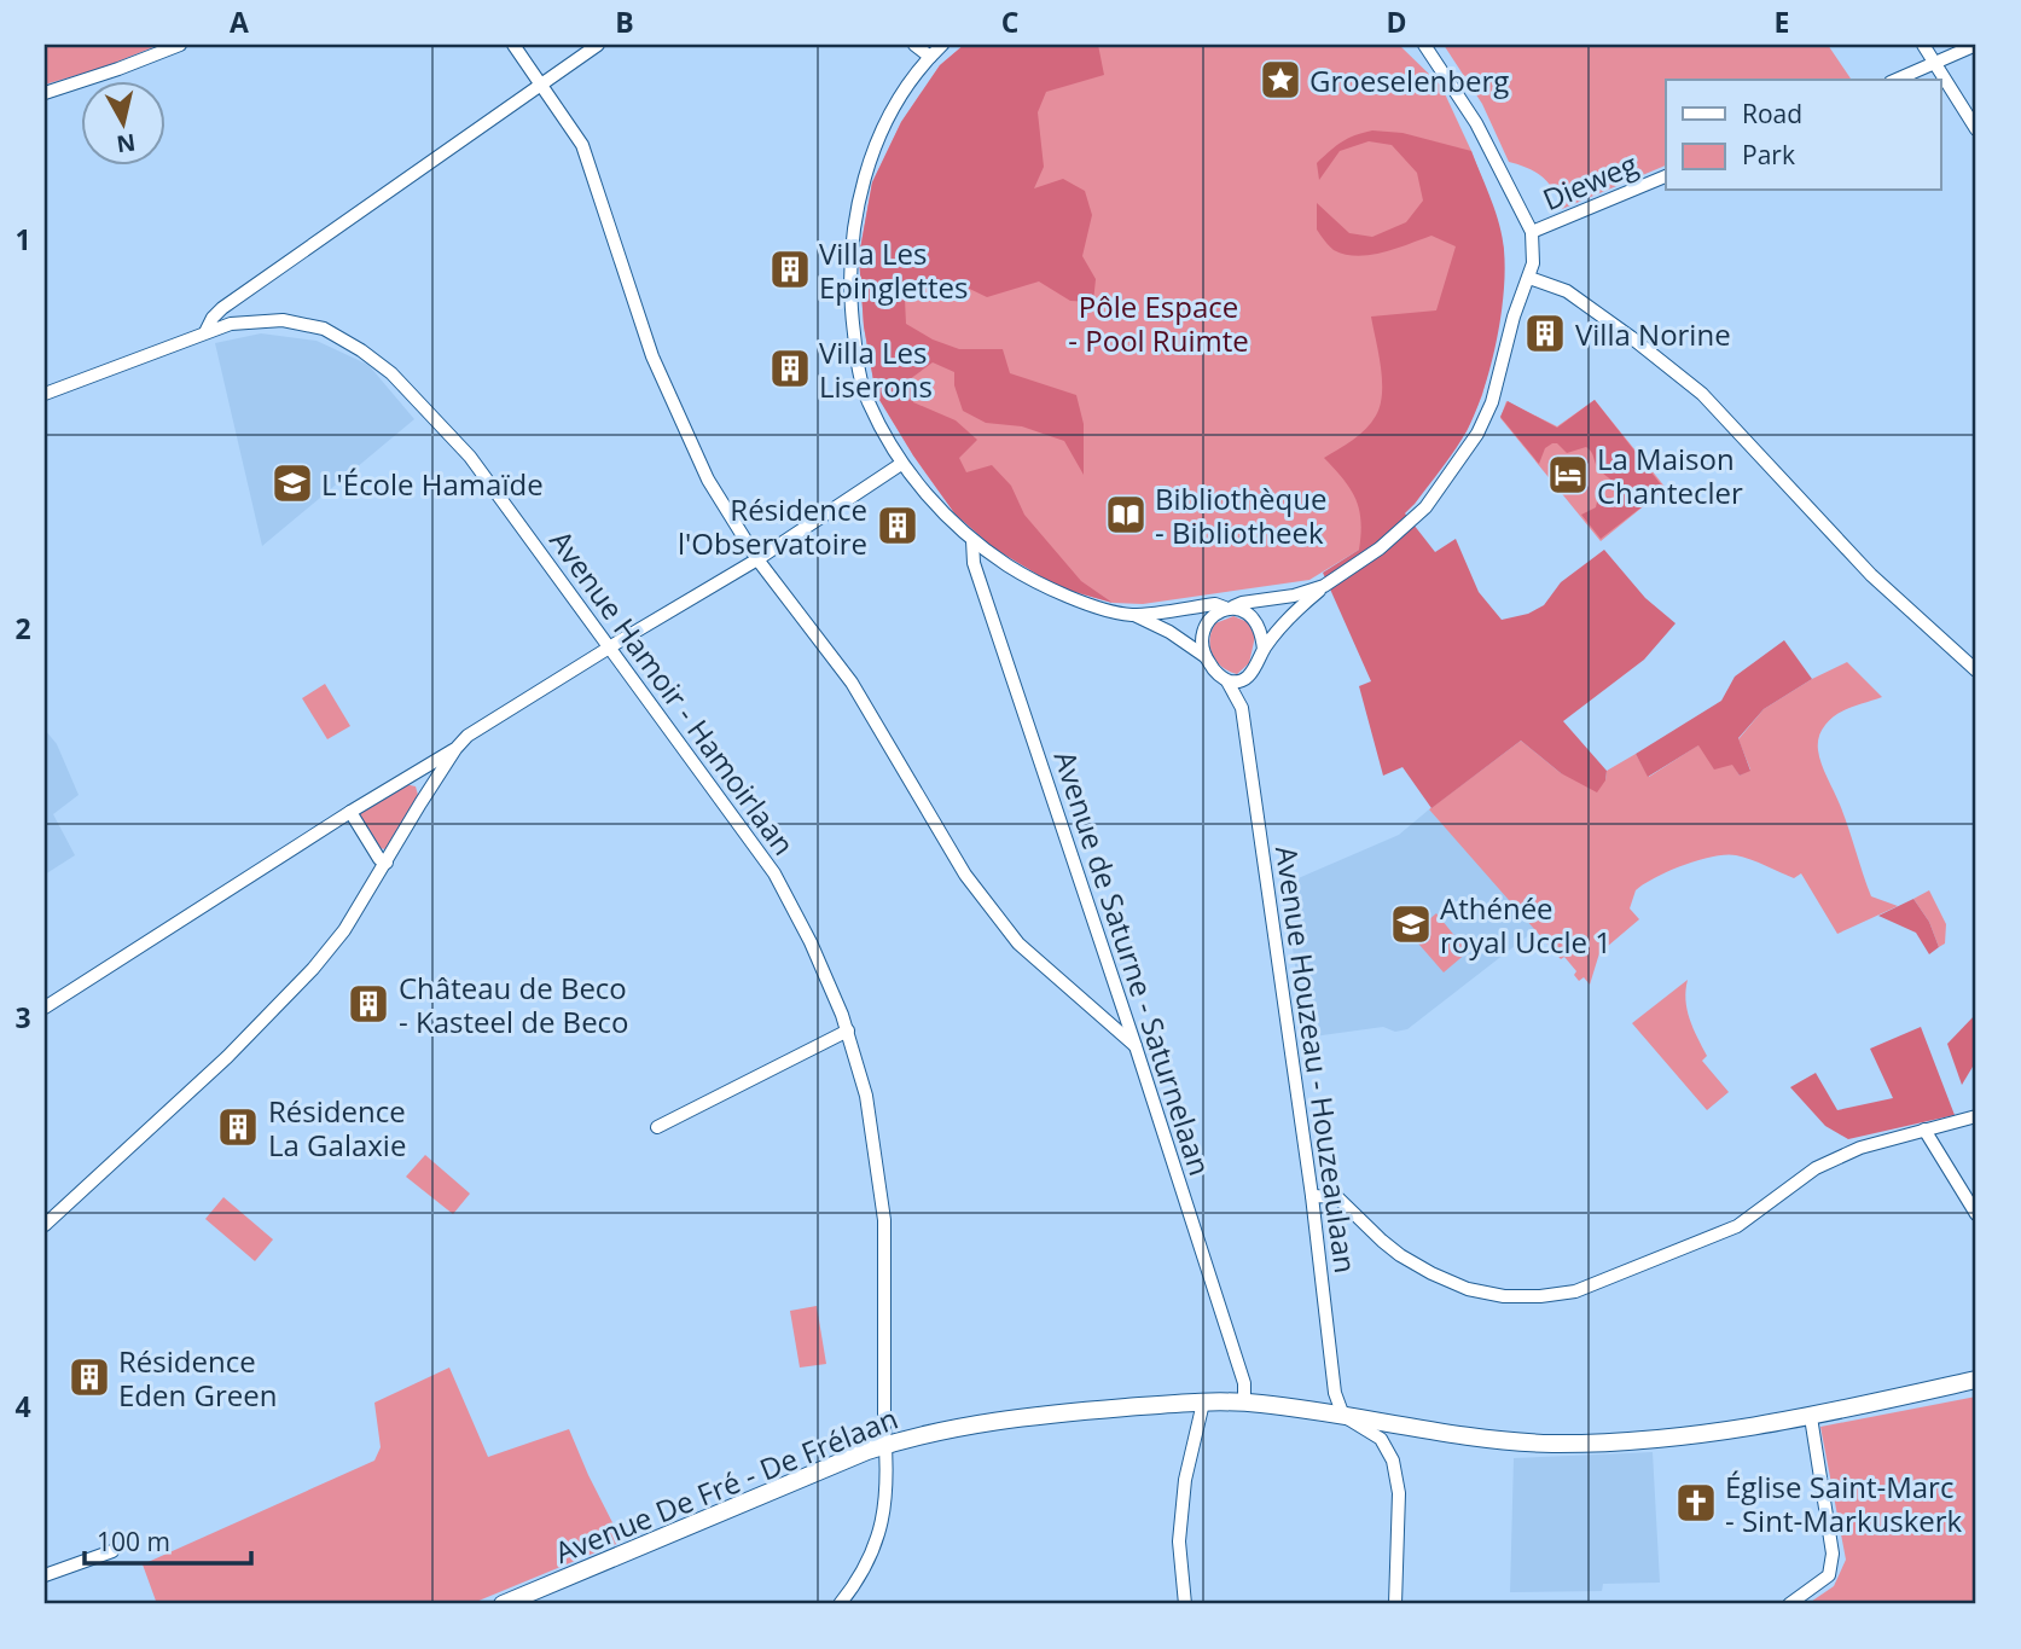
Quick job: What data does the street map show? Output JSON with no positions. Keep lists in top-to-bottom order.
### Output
{
  "streets": {
    "main road": ["Avenue De Fré - De Frélaan"],
    "street": [
      "Dieweg",
      "Avenue Hamoir - Hamoirlaan",
      "Avenue de Saturne - Saturnelaan",
      "Avenue Houzeau - Houzeaulaan"
    ]
  },
  "crossings": [
    ["Avenue Hamoir - Hamoirlaan", "Avenue De Fré - De Frélaan"],
    ["Avenue de Saturne - Saturnelaan", "Avenue De Fré - De Frélaan"],
    ["Avenue Houzeau - Houzeaulaan", "Avenue De Fré - De Frélaan"]
  ],
  "parks": ["Pôle Espace - Pool Ruimte"],
  "places": {
    "place": ["Groeselenberg"],
    "building": [
      "Villa Les Epinglettes",
      "Villa Norine",
      "Villa Les Liserons",
      "Résidence l'Observatoire",
      "Château de Beco - Kasteel de Beco",
      "Résidence La Galaxie",
      "Résidence Eden Green"
    ],
    "hotel": ["La Maison Chantecler"],
    "school or university": ["L'École Hamaïde", "Athénée royal Uccle 1"],
    "library": ["Bibliothèque - Bibliotheek"],
    "church": ["Église Saint-Marc - Sint-Markuskerk"]
  },
  "legend": ["Road", "Park"],
  "scale_bar": "100 m",
  "north": "bottom",
  "grid": {
    "columns": [
      "A",
      "B",
      "C",
      "D",
      "E"
    ],
    "rows": [
      "1",
      "2",
      "3",
      "4"
    ]
  }
}
